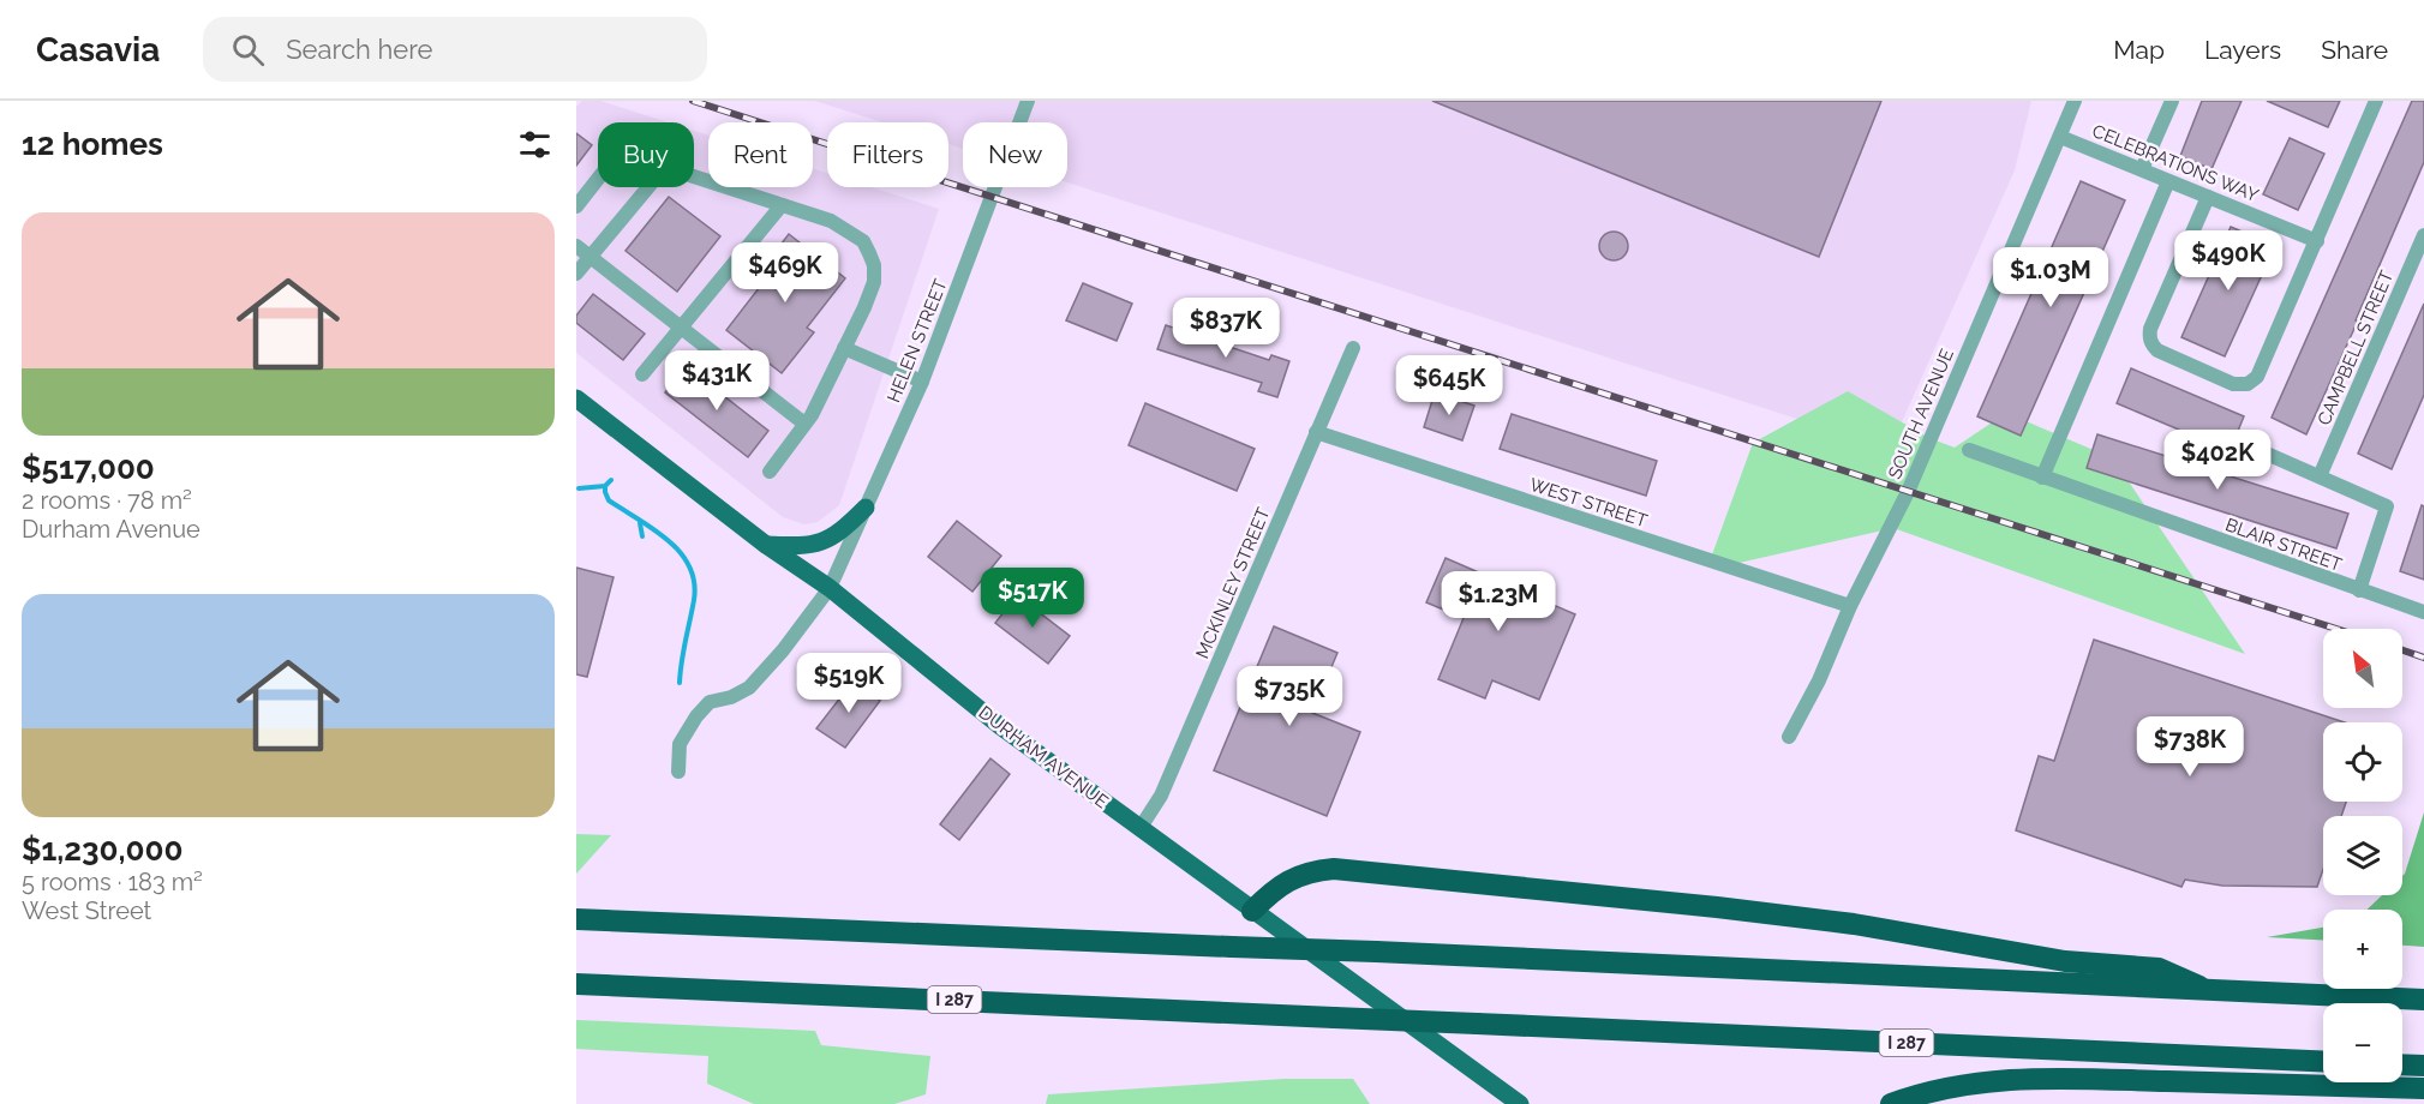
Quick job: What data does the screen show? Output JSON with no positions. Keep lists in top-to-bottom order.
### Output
{
  "streets": {
    "highway": ["I 287"],
    "main road": ["DURHAM AVENUE"],
    "street": [
      "CELEBRATIONS WAY",
      "HELEN STREET",
      "CAMPBELL STREET",
      "SOUTH AVENUE",
      "WEST STREET",
      "BLAIR STREET",
      "MCKINLEY STREET"
    ]
  },
  "crossings": [
    ["CELEBRATIONS WAY", "SOUTH AVENUE"],
    ["HELEN STREET", "DURHAM AVENUE"],
    ["SOUTH AVENUE", "WEST STREET"],
    ["WEST STREET", "MCKINLEY STREET"],
    ["MCKINLEY STREET", "DURHAM AVENUE"]
  ],
  "north": "top left",
  "page": {
    "header": "Casavia",
    "search": "Search here",
    "nav": ["Map", "Layers", "Share"],
    "heading": "12 homes",
    "chip": [
      "Buy",
      "Rent",
      "Filters",
      "New"
    ],
    "list": [
      {
        "name": "$517,000",
        "note": "2 rooms · 78 m² · Durham Avenue"
      },
      {
        "name": "$1,230,000",
        "note": "5 rooms · 183 m² · West Street"
      }
    ],
    "price": [
      "$490K",
      "$469K",
      "$1.03M",
      "$837K",
      "$431K",
      "$645K",
      "$402K",
      "$517K",
      "$1.23M",
      "$519K",
      "$735K",
      "$738K"
    ],
    "map_buttons": ["+", "−"]
  }
}
